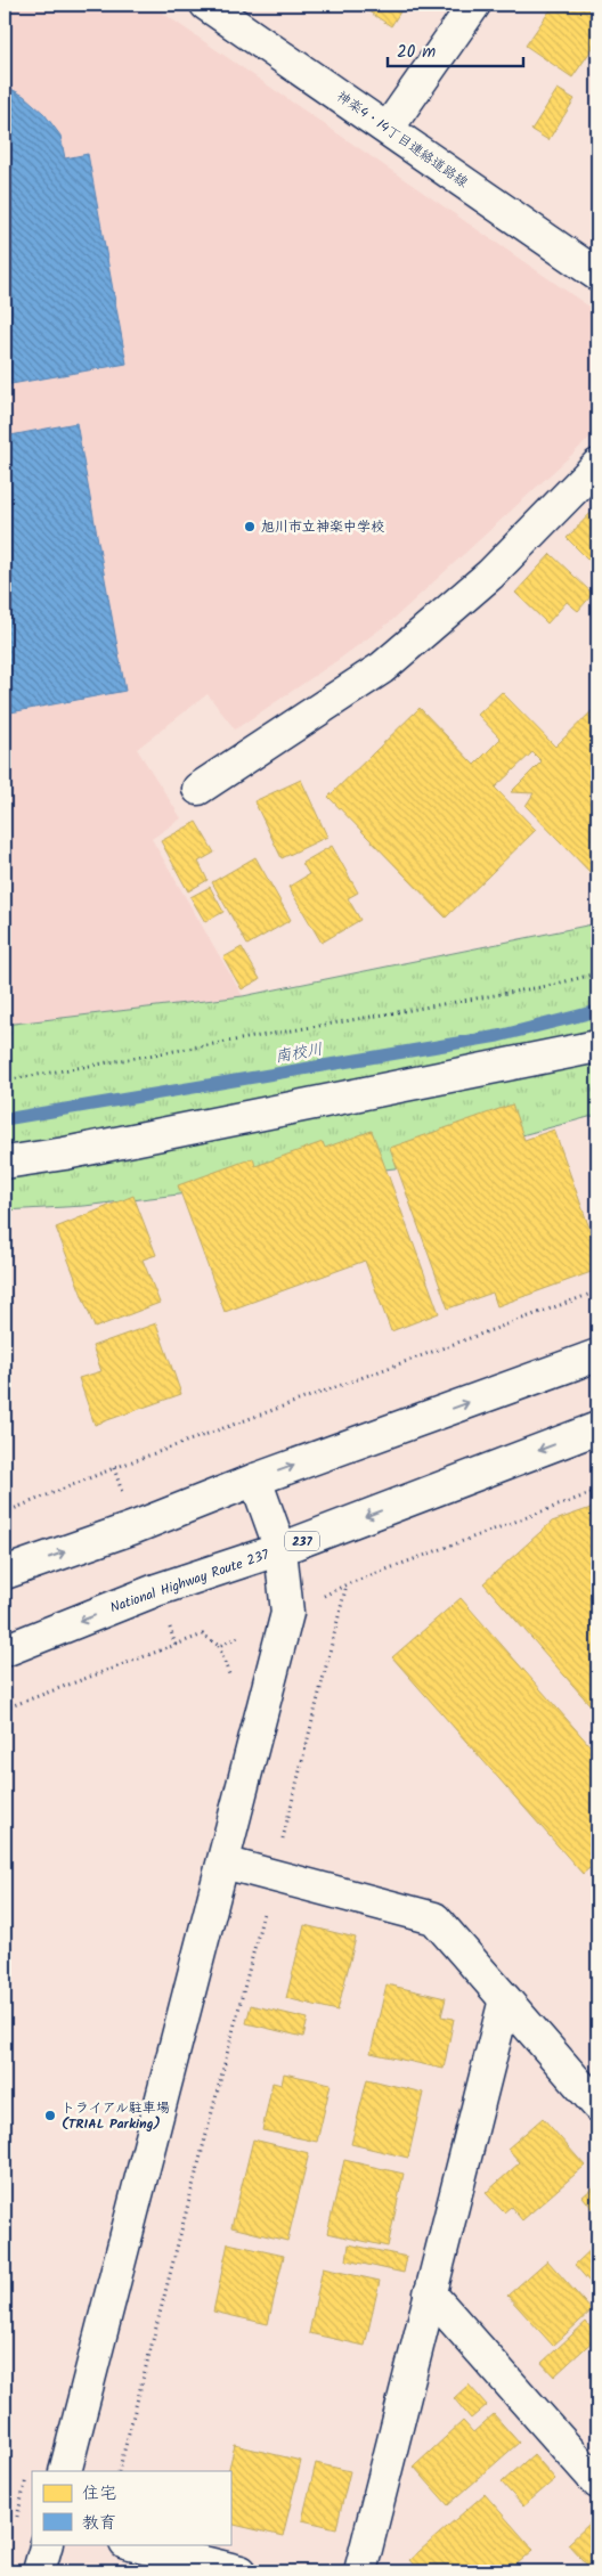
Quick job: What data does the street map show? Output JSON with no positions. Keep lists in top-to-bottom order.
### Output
{
  "streets": {
    "main road": ["神楽4・14丁目連絡道路線", "237", "National Highway Route 237"]
  },
  "water": ["南校川"],
  "places": ["旭川市立神楽中学校", "トライアル駐車場 (TRIAL Parking)"],
  "legend": ["住宅", "教育"],
  "scale_bar": "20 m"
}
